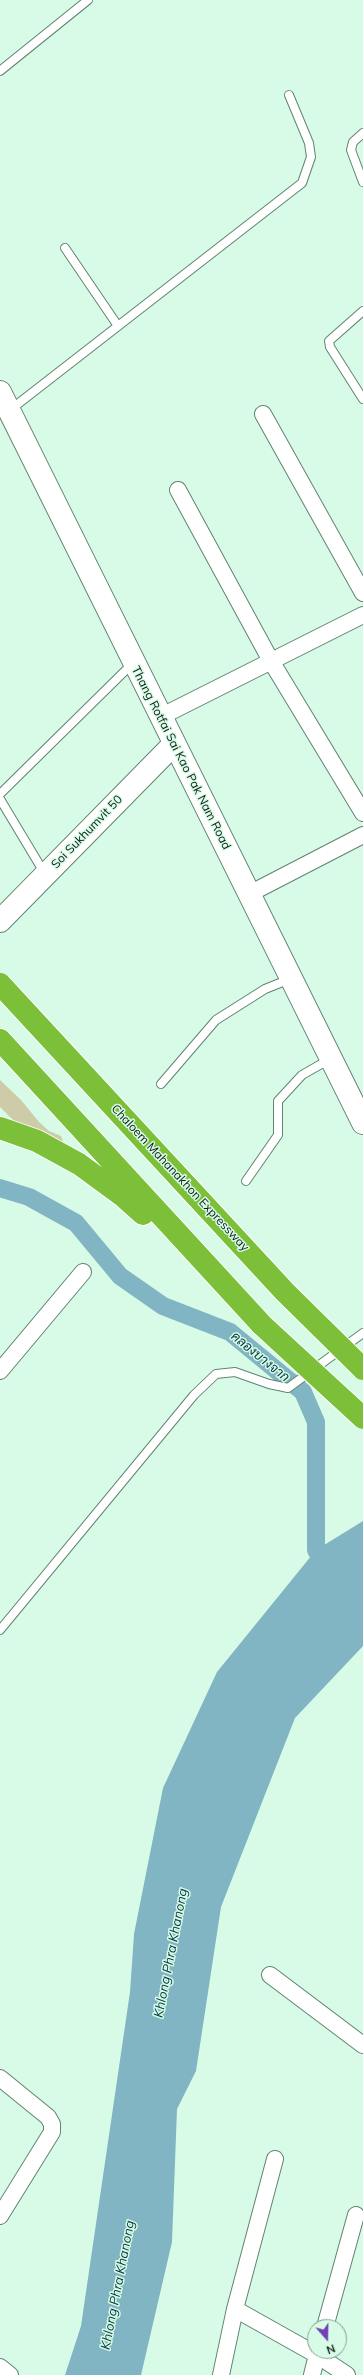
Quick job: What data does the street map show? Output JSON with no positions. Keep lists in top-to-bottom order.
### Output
{
  "streets": {
    "highway": ["Chaloem Mahanakhon Expressway"],
    "main road": ["Thang Rotfai Sai Kao Pak Nam Road", "Soi Sukhumvit 50"]
  },
  "crossings": [
    ["Thang Rotfai Sai Kao Pak Nam Road", "Soi Sukhumvit 50"]
  ],
  "water": ["คลองบางจาก", "Khlong Phra Khanong"],
  "north": "bottom"
}
